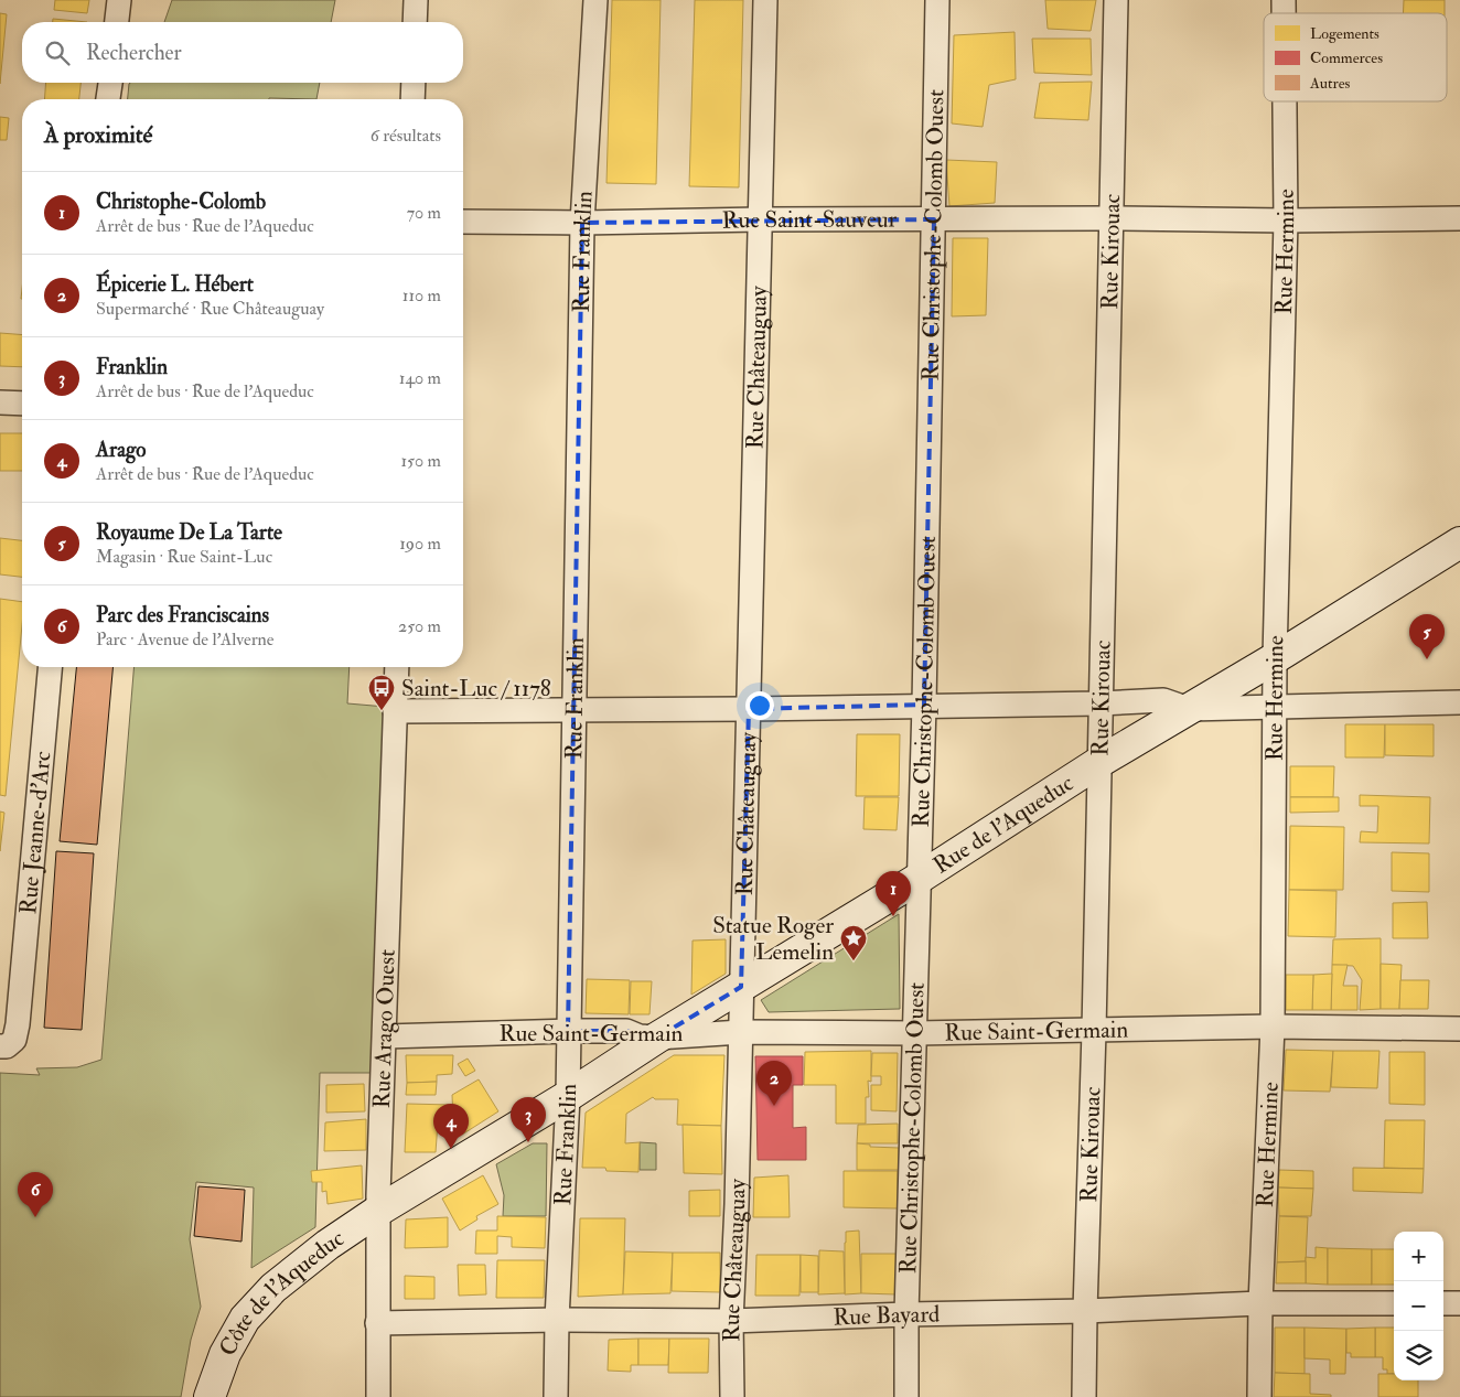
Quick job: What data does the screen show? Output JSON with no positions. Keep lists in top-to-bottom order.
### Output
{
  "streets": {
    "street": [
      "Rue Saint-Sauveur",
      "Rue Christophe-Colomb Ouest",
      "Rue Franklin",
      "Rue Kirouac",
      "Rue Hermine",
      "Rue Châteauguay",
      "Rue de l'Aqueduc",
      "Rue Jeanne-d'Arc",
      "Rue Arago Ouest",
      "Rue Saint-Germain",
      "Côte de l'Aqueduc",
      "Rue Bayard"
    ]
  },
  "crossings": [
    ["Rue Saint-Sauveur", "Rue Christophe-Colomb Ouest"],
    ["Rue Saint-Sauveur", "Rue Franklin"],
    ["Rue Saint-Sauveur", "Rue Kirouac"],
    ["Rue Saint-Sauveur", "Rue Hermine"],
    ["Rue Saint-Sauveur", "Rue Châteauguay"],
    ["Rue Christophe-Colomb Ouest", "Rue de l'Aqueduc"],
    ["Rue Christophe-Colomb Ouest", "Rue Saint-Germain"],
    ["Rue Christophe-Colomb Ouest", "Rue Bayard"],
    ["Rue Franklin", "Rue de l'Aqueduc"],
    ["Rue Franklin", "Rue Saint-Germain"],
    ["Rue Franklin", "Rue Bayard"],
    ["Rue Kirouac", "Rue de l'Aqueduc"],
    ["Rue Kirouac", "Rue Saint-Germain"],
    ["Rue Kirouac", "Rue Bayard"],
    ["Rue Hermine", "Rue de l'Aqueduc"],
    ["Rue Hermine", "Rue Saint-Germain"],
    ["Rue Hermine", "Rue Bayard"],
    ["Rue Châteauguay", "Rue de l'Aqueduc"],
    ["Rue Châteauguay", "Rue Saint-Germain"],
    ["Rue Châteauguay", "Rue Bayard"],
    ["Rue de l'Aqueduc", "Rue Arago Ouest"],
    ["Rue de l'Aqueduc", "Rue Saint-Germain"],
    ["Rue de l'Aqueduc", "Côte de l'Aqueduc"],
    ["Rue Arago Ouest", "Rue Saint-Germain"],
    ["Rue Arago Ouest", "Côte de l'Aqueduc"],
    ["Rue Arago Ouest", "Rue Bayard"]
  ],
  "places": {
    "bus stop": ["Saint-Luc / 1178"],
    "place": ["Statue Roger Lemelin"]
  },
  "legend": ["Logements", "Commerces", "Autres"],
  "page": {
    "search": "Rechercher",
    "heading": ["À proximité", "6 résultats"],
    "list": [
      {
        "mark": "1",
        "name": "Christophe-Colomb",
        "note": "Arrêt de bus · Rue de l'Aqueduc",
        "value": "70 m"
      },
      {
        "mark": "2",
        "name": "Épicerie L. Hébert",
        "note": "Supermarché · Rue Châteauguay",
        "value": "110 m"
      },
      {
        "mark": "3",
        "name": "Franklin",
        "note": "Arrêt de bus · Rue de l'Aqueduc",
        "value": "140 m"
      },
      {
        "mark": "4",
        "name": "Arago",
        "note": "Arrêt de bus · Rue de l'Aqueduc",
        "value": "150 m"
      },
      {
        "mark": "5",
        "name": "Royaume De La Tarte",
        "note": "Magasin · Rue Saint-Luc",
        "value": "190 m"
      },
      {
        "mark": "6",
        "name": "Parc des Franciscains",
        "note": "Parc · Avenue de l'Alverne",
        "value": "250 m"
      }
    ],
    "pins": [
      "5",
      "1",
      "2",
      "3",
      "4",
      "6"
    ],
    "map_buttons": ["+", "−"]
  }
}
